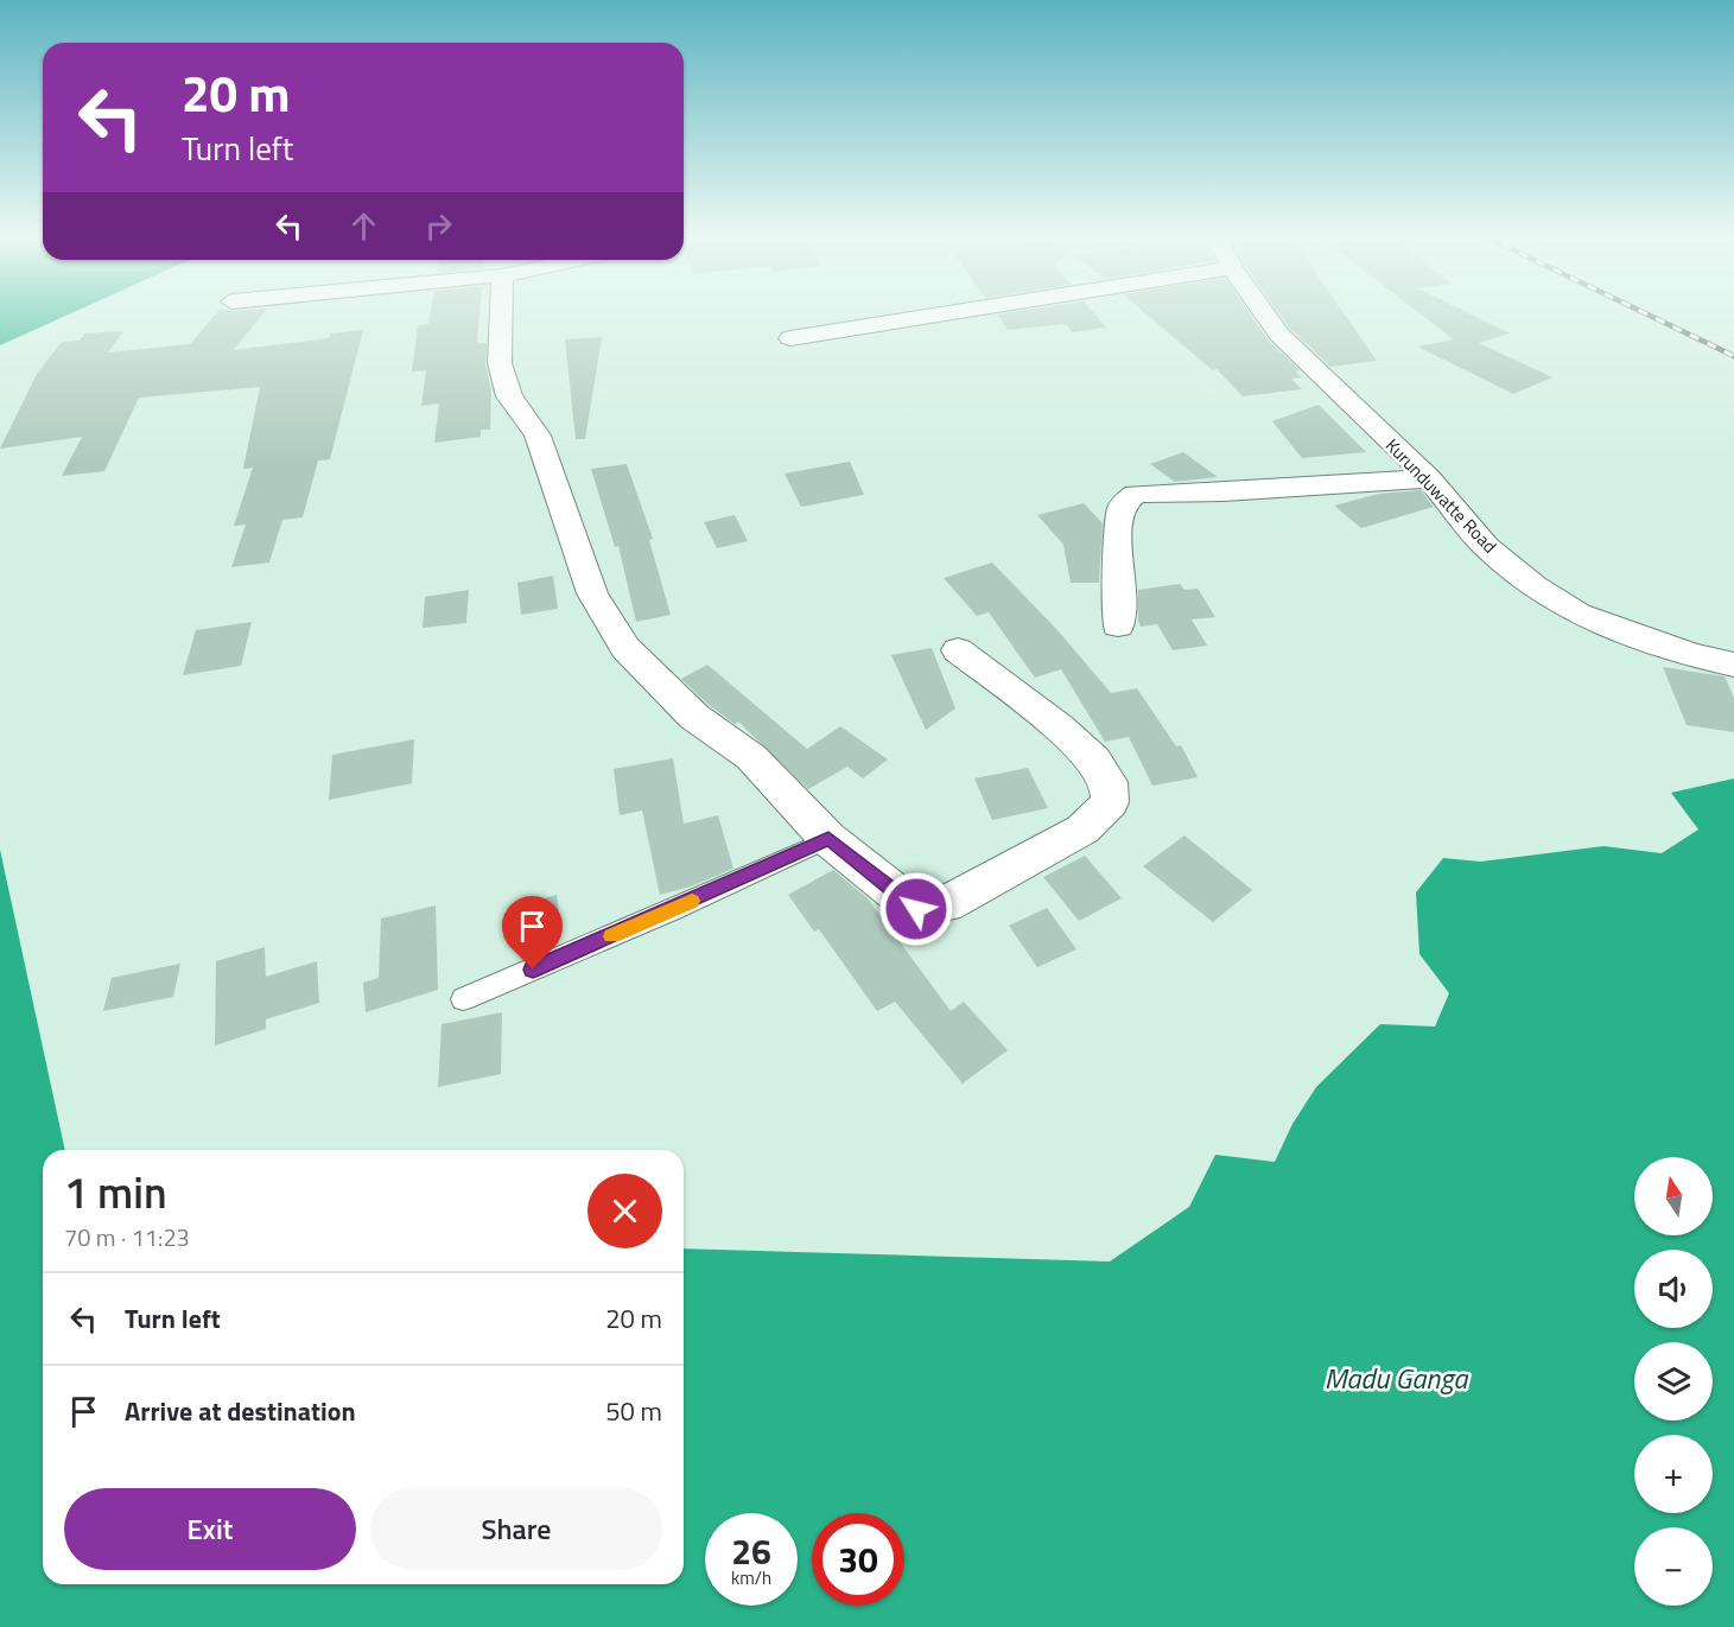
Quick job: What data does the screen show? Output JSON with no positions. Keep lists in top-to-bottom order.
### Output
{
  "streets": {
    "street": ["Kurunduwatte Road"]
  },
  "water": ["Madu Ganga"],
  "north": "top",
  "page": {
    "turn": ["20 m", "Turn left"],
    "heading": ["1 min", "70 m · 11:23"],
    "map_buttons": ["+", "−"],
    "list": [
      {
        "name": "Turn left",
        "value": "20 m"
      },
      {
        "name": "Arrive at destination",
        "value": "50 m"
      }
    ],
    "buttons": ["Exit", "Share"],
    "speed": "26 km/h",
    "limit": "30"
  }
}
